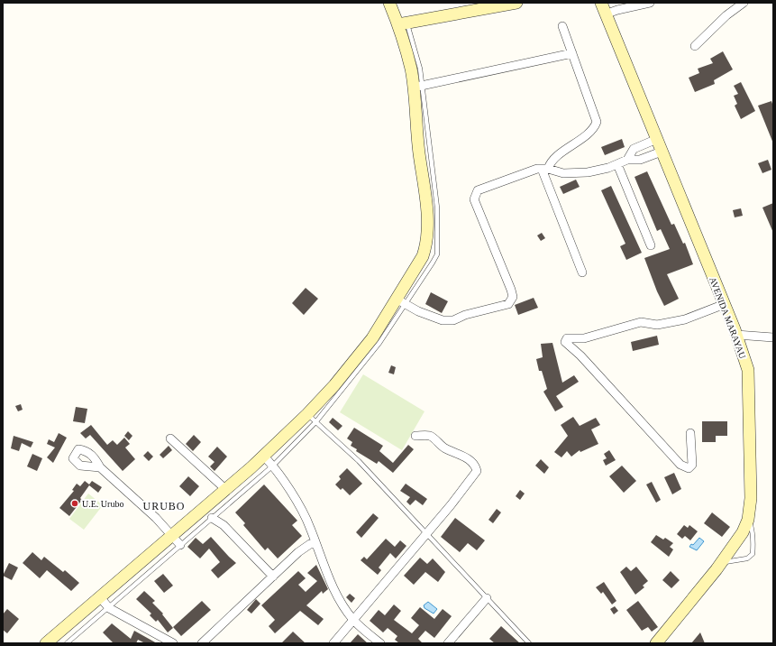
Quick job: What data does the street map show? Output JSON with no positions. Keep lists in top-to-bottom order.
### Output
{
  "streets": {
    "street": ["AVENIDA MARAYAU"]
  },
  "districts": ["URUBO"],
  "places": ["U.E. Urubo"]
}
